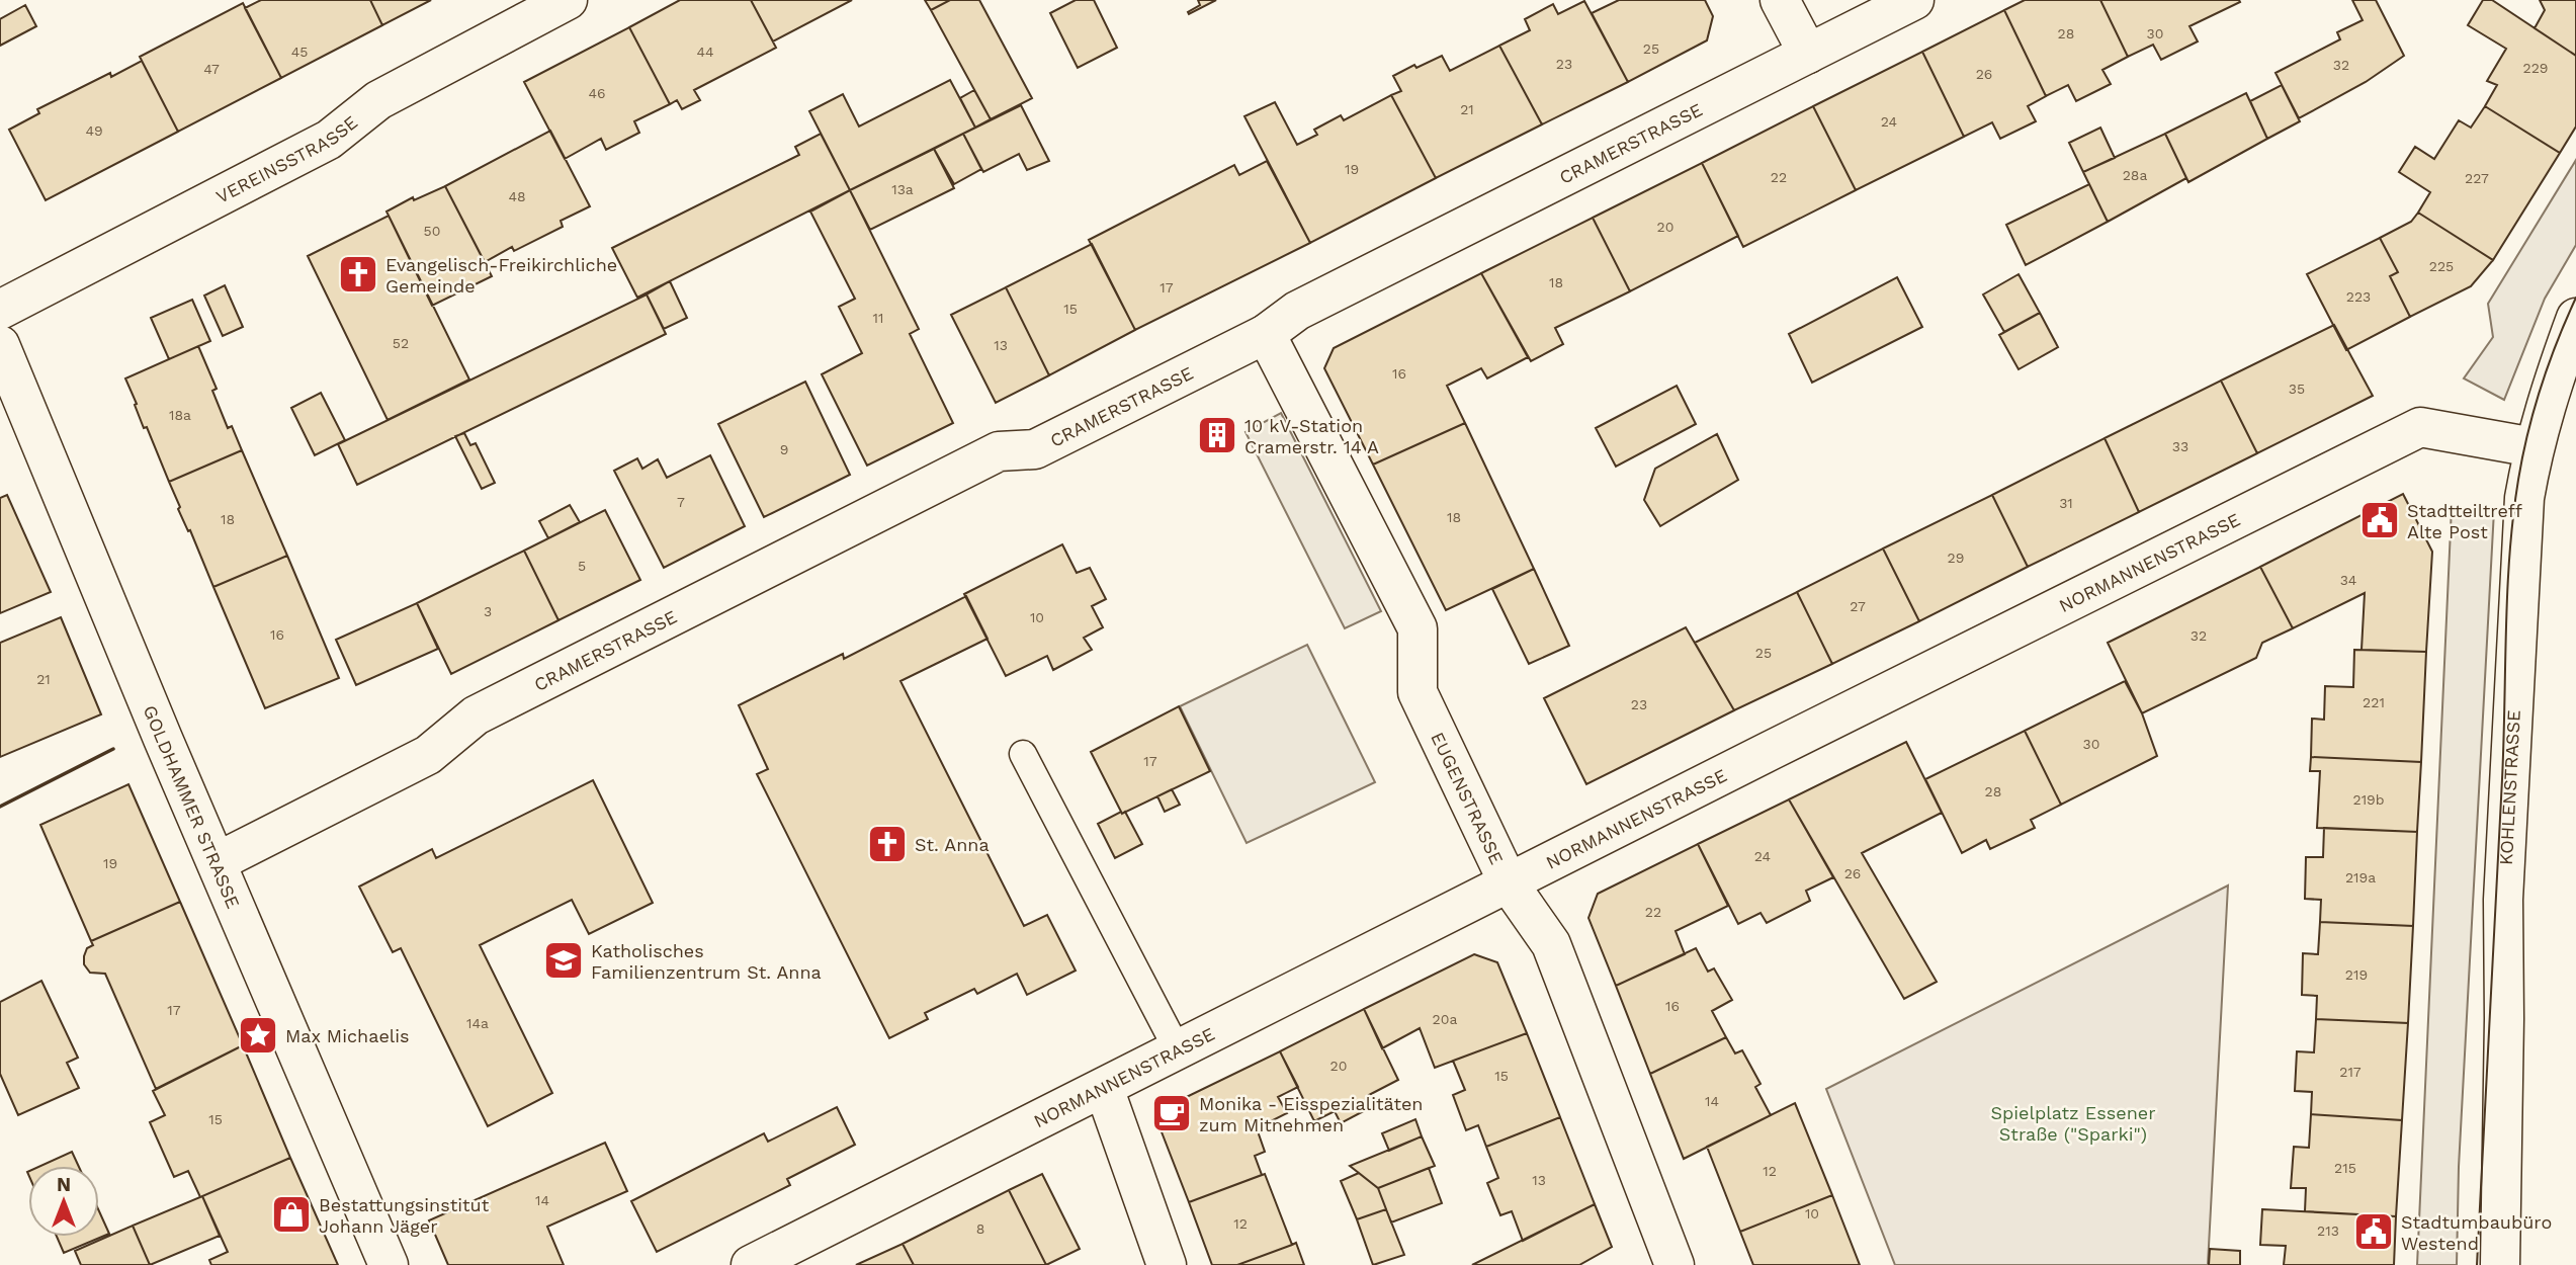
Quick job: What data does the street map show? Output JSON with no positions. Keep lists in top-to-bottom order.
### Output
{
  "streets": {
    "street": [
      "CRAMERSTRASSE",
      "VEREINSSTRASSE",
      "NORMANNENSTRASSE",
      "KOHLENSTRASSE",
      "EUGENSTRASSE",
      "GOLDHAMMER STRASSE"
    ]
  },
  "crossings": [
    ["CRAMERSTRASSE", "EUGENSTRASSE"],
    ["CRAMERSTRASSE", "GOLDHAMMER STRASSE"],
    ["NORMANNENSTRASSE", "KOHLENSTRASSE"],
    ["NORMANNENSTRASSE", "EUGENSTRASSE"]
  ],
  "parks": ["Spielplatz Essener Straße (\"Sparki\")"],
  "places": {
    "church": ["Evangelisch-Freikirchliche Gemeinde", "St. Anna"],
    "building": ["10 kV-Station Cramerstr. 14 A"],
    "public building": ["Stadtteiltreff Alte Post", "Stadtumbaubüro Westend"],
    "school or university": ["Katholisches Familienzentrum St. Anna"],
    "place": ["Max Michaelis"],
    "cafe": ["Monika - Eisspezialitäten zum Mitnehmen"],
    "shop": ["Bestattungsinstitut Johann Jäger"]
  },
  "house_numbers": [
    "28",
    "30",
    "25",
    "45",
    "44",
    "23",
    "32",
    "229",
    "47",
    "26",
    "46",
    "21",
    "24",
    "49",
    "19",
    "28a",
    "22",
    "227",
    "13a",
    "48",
    "20",
    "50",
    "225",
    "18",
    "17",
    "223",
    "15",
    "11",
    "52",
    "13",
    "16",
    "35",
    "18a",
    "33",
    "9",
    "7",
    "31",
    "18",
    "18",
    "29",
    "5",
    "34",
    "27",
    "3",
    "10",
    "16",
    "32",
    "25",
    "21",
    "221",
    "23",
    "30",
    "17",
    "28",
    "219b",
    "24",
    "19",
    "26",
    "219a",
    "22",
    "219",
    "16",
    "17",
    "20a",
    "14a",
    "20",
    "217",
    "15",
    "14",
    "15",
    "215",
    "12",
    "13",
    "14",
    "10",
    "12",
    "8",
    "213"
  ],
  "north": "top"
}
